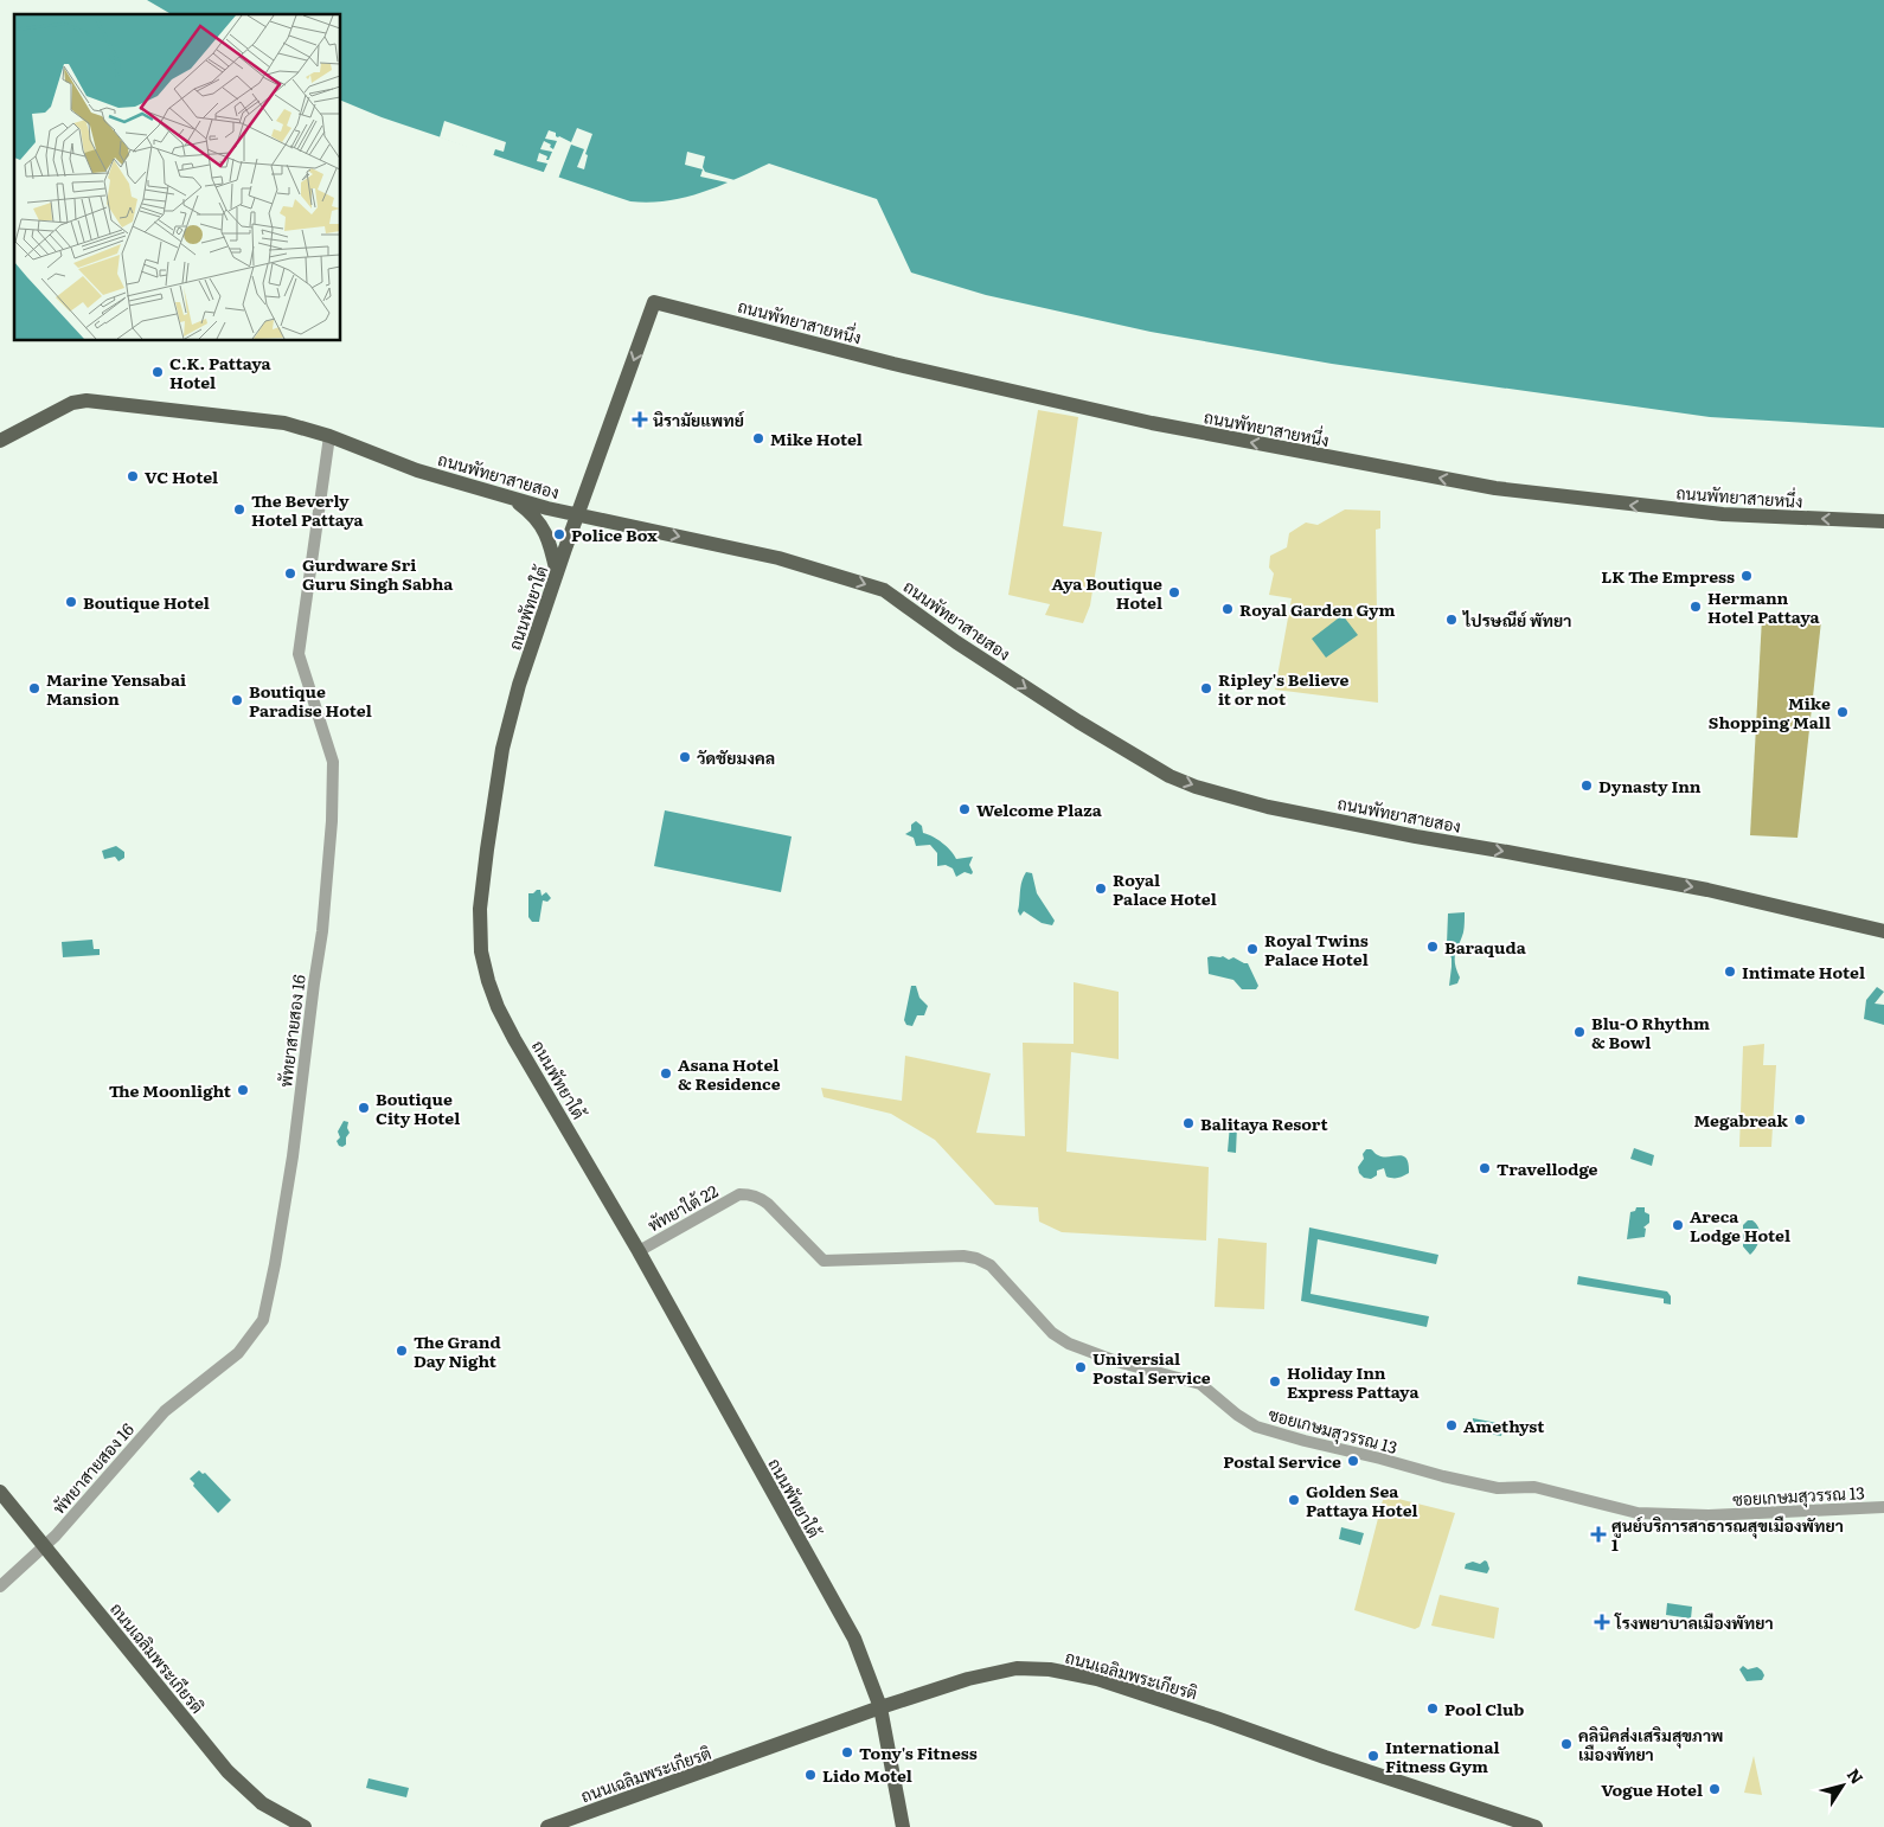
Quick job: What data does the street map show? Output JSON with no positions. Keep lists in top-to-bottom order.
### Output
{
  "streets": {
    "main road": [
      "ถนนพัทยาสายหนึ่ง",
      "ถนนพัทยาสายสอง",
      "ถนนพัทยาใต้",
      "ถนนเฉลิมพระเกียรติ"
    ],
    "street": ["พัทยาสายสอง 16", "พัทยาใต้ 22", "ซอยเกษมสุวรรณ 13"]
  },
  "crossings": [
    ["ถนนพัทยาสายหนึ่ง", "ถนนพัทยาใต้"],
    ["ถนนพัทยาสายสอง", "ถนนพัทยาใต้"],
    ["ถนนพัทยาสายสอง", "พัทยาสายสอง 16"],
    ["ถนนพัทยาใต้", "พัทยาใต้ 22"],
    ["ถนนพัทยาใต้", "ถนนเฉลิมพระเกียรติ"],
    ["พัทยาสายสอง 16", "ถนนเฉลิมพระเกียรติ"],
    ["พัทยาใต้ 22", "ซอยเกษมสุวรรณ 13"]
  ],
  "one_way": ["ถนนพัทยาสายหนึ่ง", "ถนนพัทยาสายสอง"],
  "places": {
    "other": [
      "C.K. Pattaya Hotel",
      "Mike Hotel",
      "VC Hotel",
      "The Beverly Hotel Pattaya",
      "Police Box",
      "Gurdware Sri Guru Singh Sabha",
      "LK The Empress",
      "Aya Boutique Hotel",
      "Boutique Hotel",
      "Hermann Hotel Pattaya",
      "Royal Garden Gym",
      "ไปรษณีย์ พัทยา",
      "Marine Yensabai Mansion",
      "Ripley's Believe it or not",
      "Boutique Paradise Hotel",
      "Mike Shopping Mall",
      "วัดชัยมงคล",
      "Dynasty Inn",
      "Welcome Plaza",
      "Royal Palace Hotel",
      "Baraquda",
      "Royal Twins Palace Hotel",
      "Intimate Hotel",
      "Blu-O Rhythm & Bowl",
      "Asana Hotel & Residence",
      "The Moonlight",
      "Boutique City Hotel",
      "Megabreak",
      "Balitaya Resort",
      "Travellodge",
      "Areca Lodge Hotel",
      "The Grand Day Night",
      "Universial Postal Service",
      "Holiday Inn Express Pattaya",
      "Amethyst",
      "Postal Service",
      "Golden Sea Pattaya Hotel",
      "Pool Club",
      "คลินิคส่งเสริมสุขภาพ เมืองพัทยา",
      "Tony's Fitness",
      "International Fitness Gym",
      "Lido Motel",
      "Vogue Hotel"
    ],
    "health": ["นิรามัยแพทย์", "ศูนย์บริการสาธารณสุขเมืองพัทยา 1", "โรงพยาบาลเมืองพัทยา"]
  },
  "north": "top right"
}
